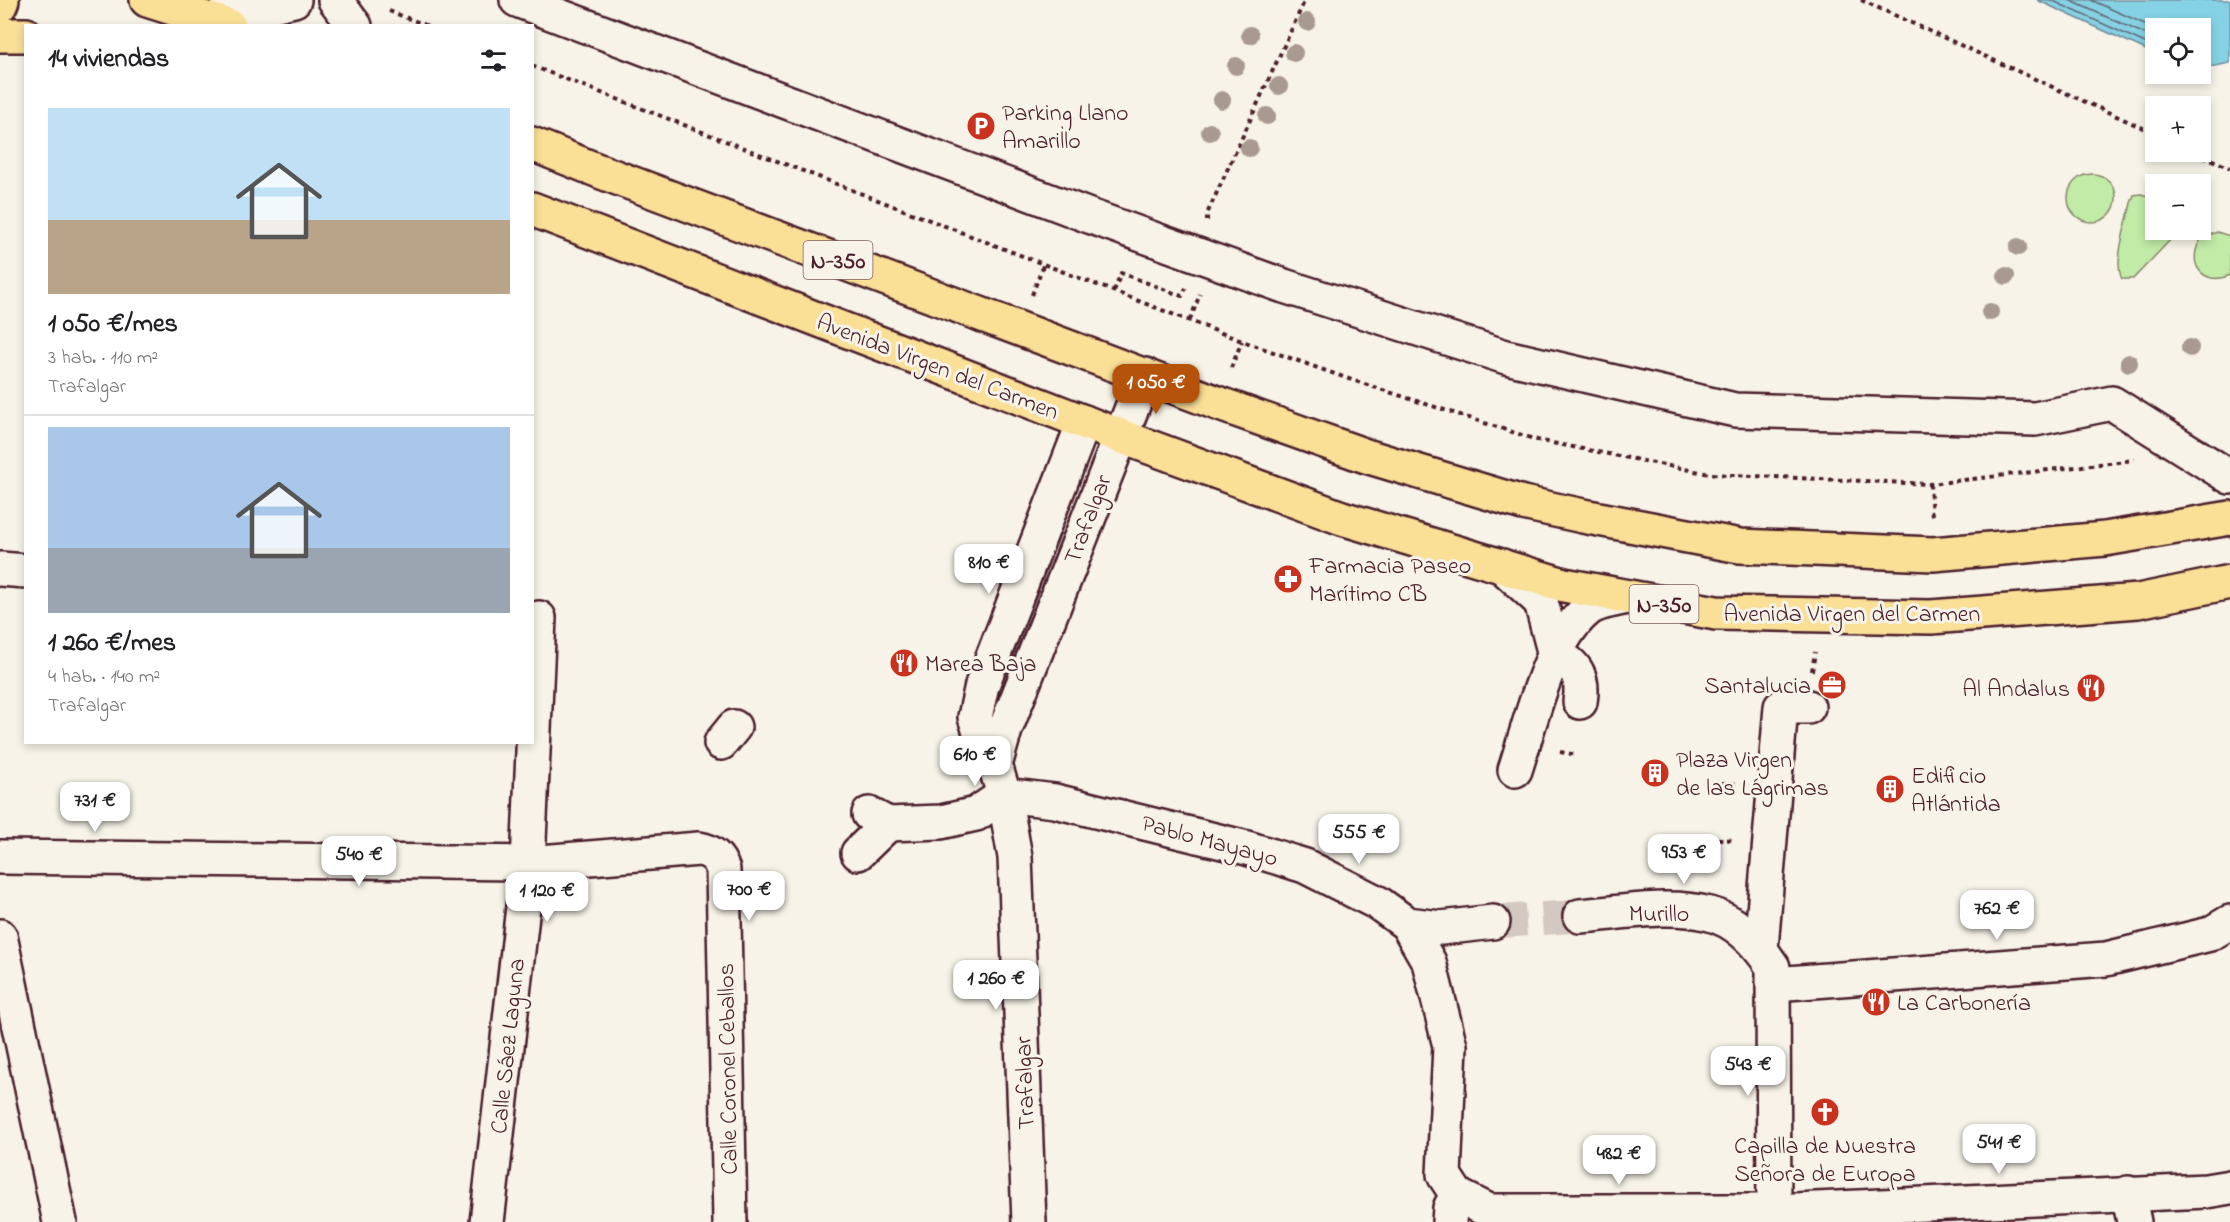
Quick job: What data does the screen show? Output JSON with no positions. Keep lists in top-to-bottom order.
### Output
{
  "streets": {
    "highway": ["N-350", "Avenida Virgen del Carmen"],
    "street": [
      "Trafalgar",
      "Pablo Mayayo",
      "Murillo",
      "Calle Sáez Laguna",
      "Calle Coronel Ceballos"
    ]
  },
  "crossings": [
    ["N-350", "Trafalgar"],
    ["Avenida Virgen del Carmen", "Trafalgar"],
    ["Trafalgar", "Pablo Mayayo"],
    ["Calle Sáez Laguna", "Calle Coronel Ceballos"]
  ],
  "places": {
    "parking": ["Parking Llano Amarillo"],
    "pharmacy": ["Farmacia Paseo Marítimo CB"],
    "restaurant": ["Marea Baja", "Al Andalus", "La Carbonería"],
    "office": ["Santalucia"],
    "building": ["Plaza Virgen de las Lágrimas", "Edificio Atlántida"],
    "church": ["Capilla de Nuestra Señora de Europa"]
  },
  "page": {
    "map_buttons": ["+", "−"],
    "heading": "14 viviendas",
    "list": [
      {
        "name": "1 050 €/mes",
        "note": "3 hab. · 110 m² · Trafalgar"
      },
      {
        "name": "1 260 €/mes",
        "note": "4 hab. · 140 m² · Trafalgar"
      }
    ],
    "price": [
      "1 050 €",
      "810 €",
      "610 €",
      "731 €",
      "555 €",
      "953 €",
      "540 €",
      "700 €",
      "1 120 €",
      "762 €",
      "1 260 €",
      "543 €",
      "541 €",
      "482 €"
    ]
  }
}
